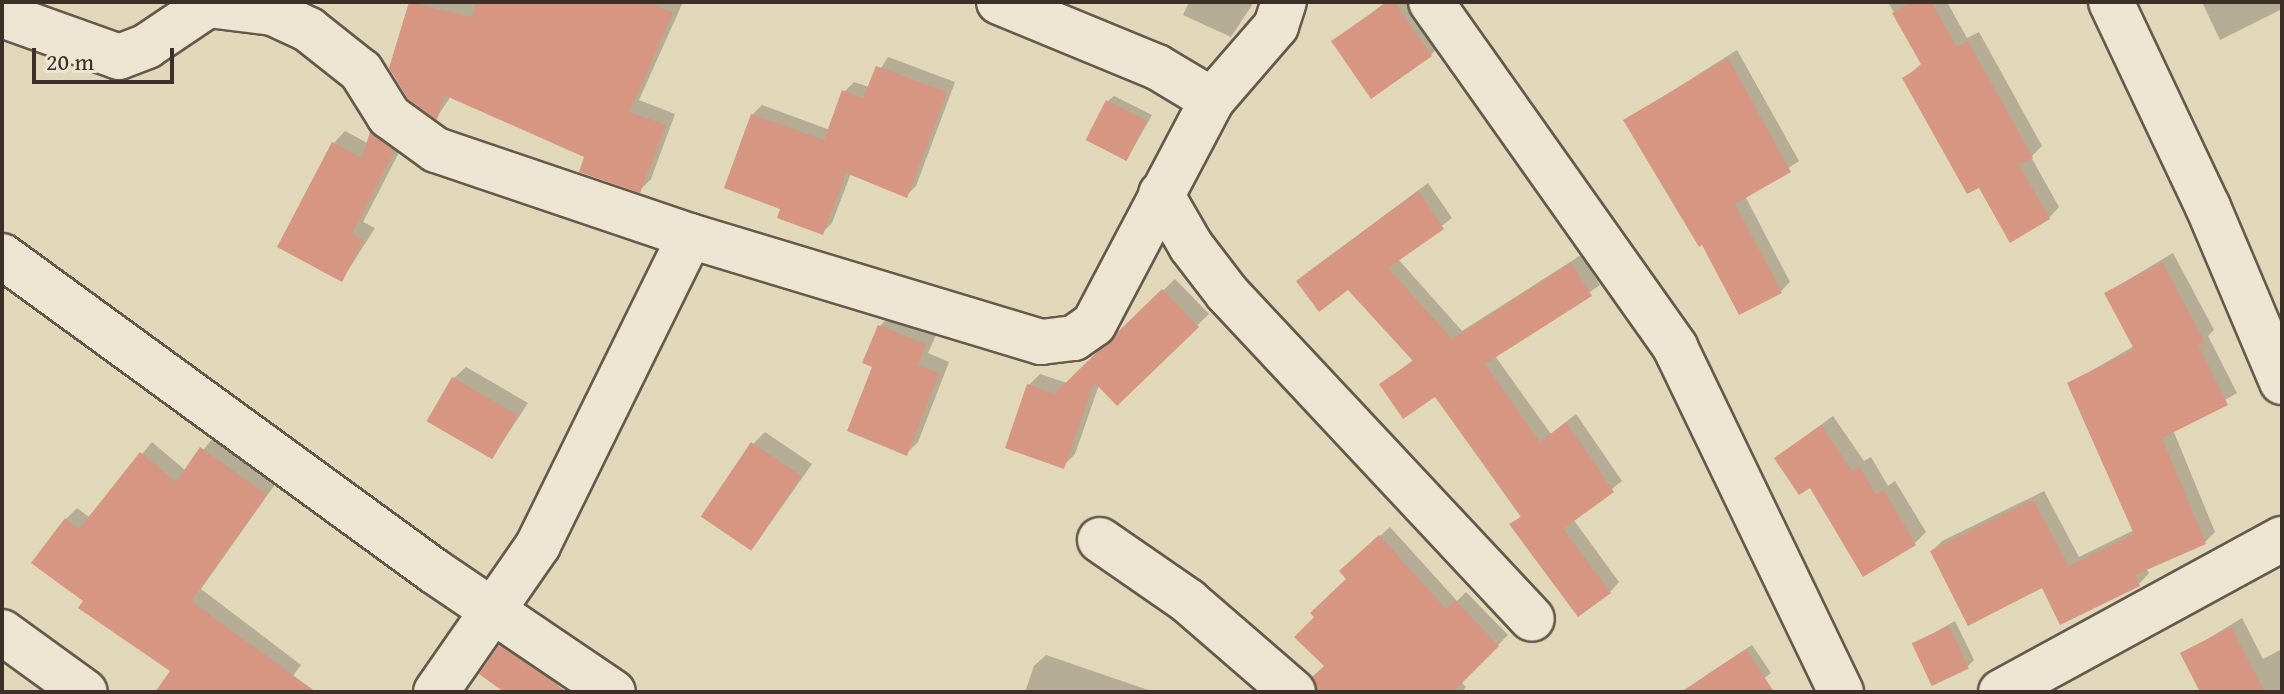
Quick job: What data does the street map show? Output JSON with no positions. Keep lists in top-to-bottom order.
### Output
{
  "scale_bar": "20 m"
}
